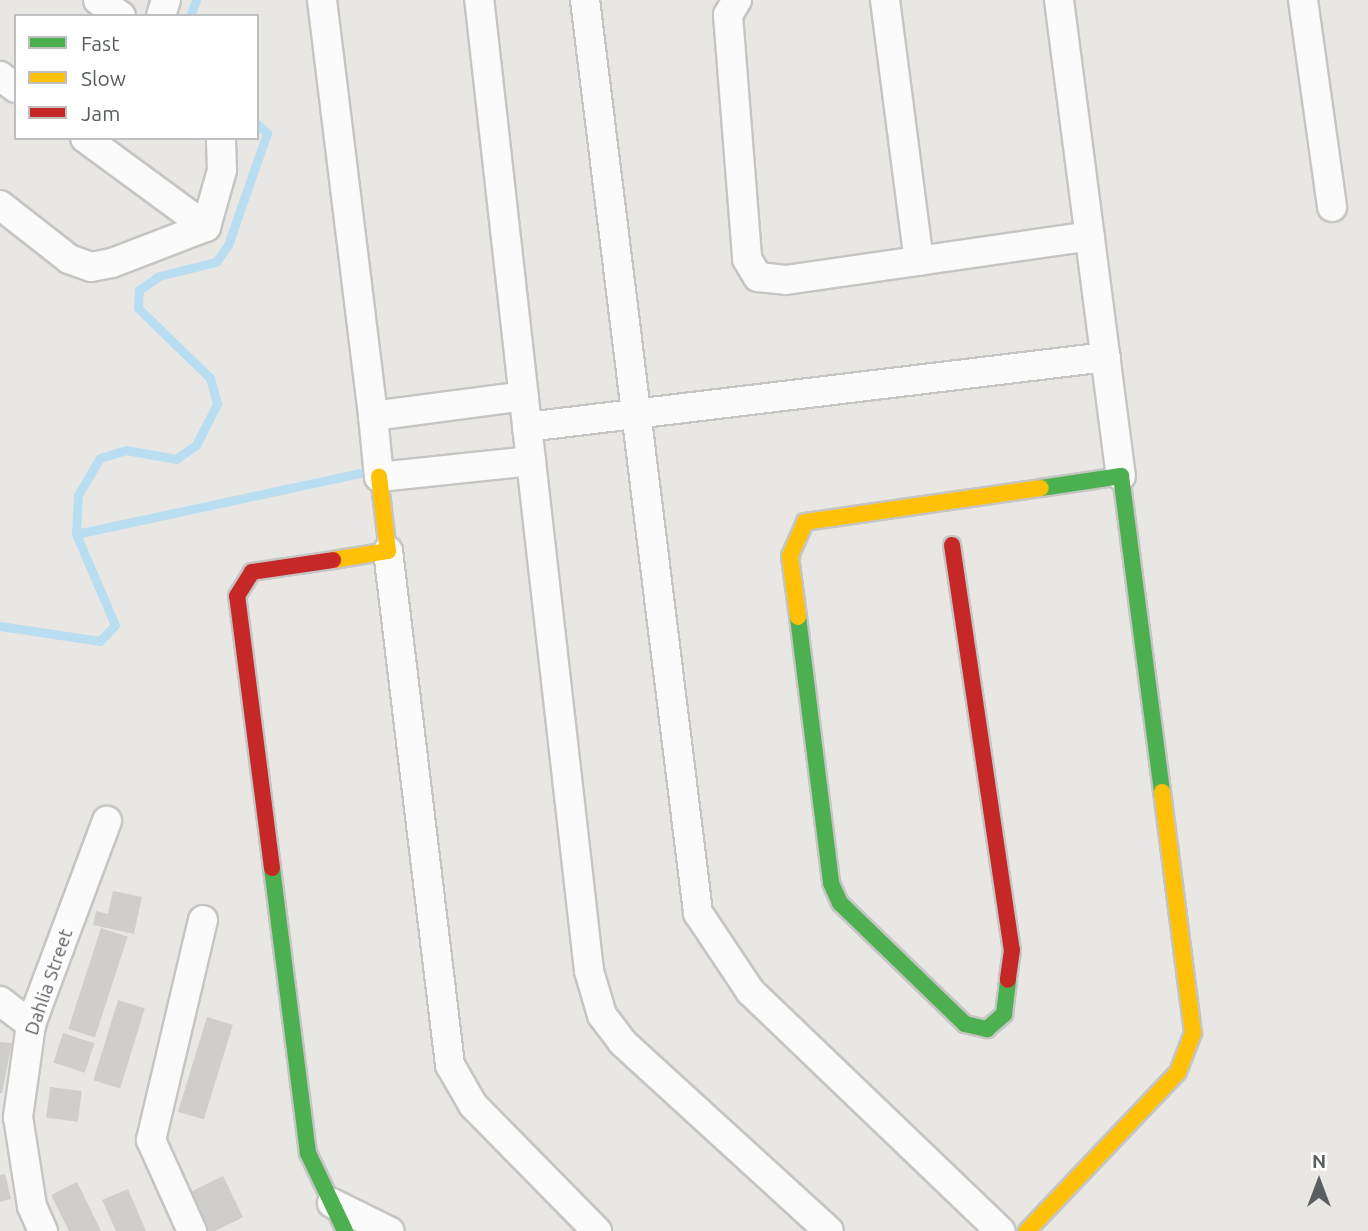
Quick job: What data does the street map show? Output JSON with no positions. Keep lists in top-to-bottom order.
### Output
{
  "streets": {
    "street": ["Dahlia Street"]
  },
  "legend": ["Fast", "Slow", "Jam"],
  "north": "top"
}
